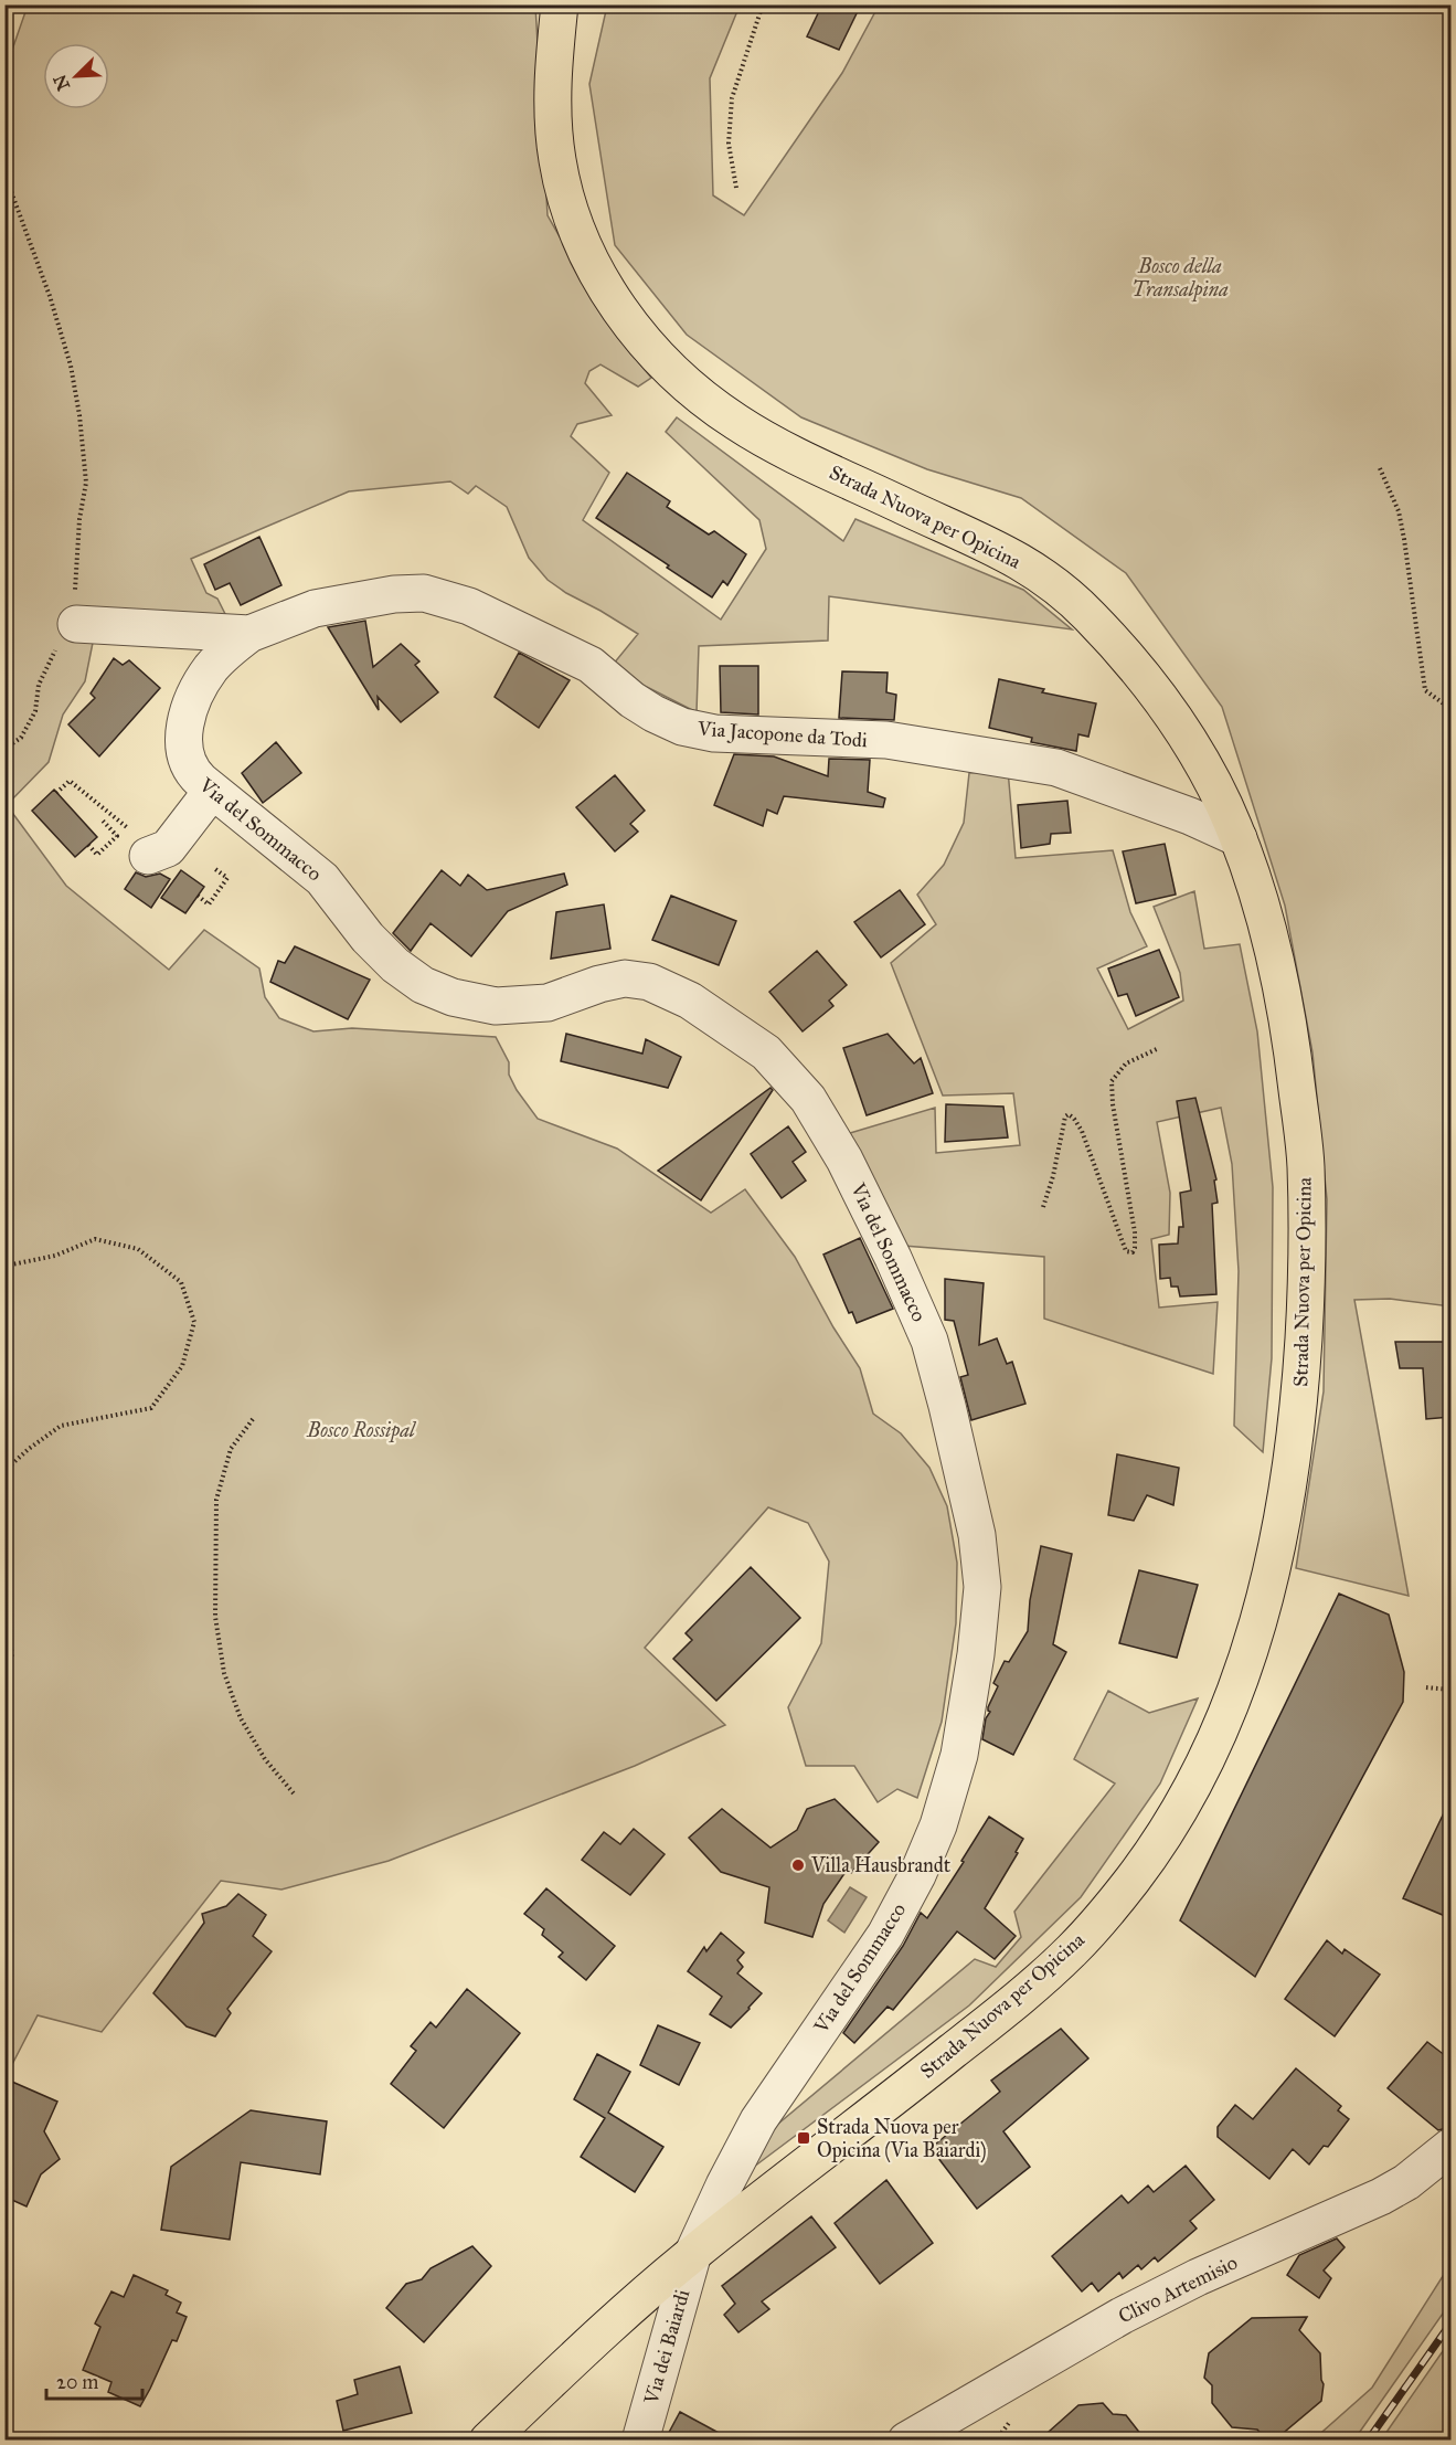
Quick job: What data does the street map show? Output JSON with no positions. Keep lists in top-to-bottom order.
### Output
{
  "streets": {
    "main road": ["Strada Nuova per Opicina"],
    "street": [
      "Via Jacopone da Todi",
      "Via del Sommacco",
      "Clivo Artemisio",
      "Via dei Baiardi"
    ]
  },
  "crossings": [
    ["Strada Nuova per Opicina", "Via Jacopone da Todi"],
    ["Strada Nuova per Opicina", "Via del Sommacco"],
    ["Strada Nuova per Opicina", "Via dei Baiardi"],
    ["Via Jacopone da Todi", "Via del Sommacco"],
    ["Via del Sommacco", "Via dei Baiardi"]
  ],
  "parks": ["Bosco della Transalpina", "Bosco Rossipal"],
  "places": {
    "other": ["Villa Hausbrandt"],
    "transit": ["Strada Nuova per Opicina (Via Baiardi)"]
  },
  "scale_bar": "20 m",
  "north": "bottom left"
}
